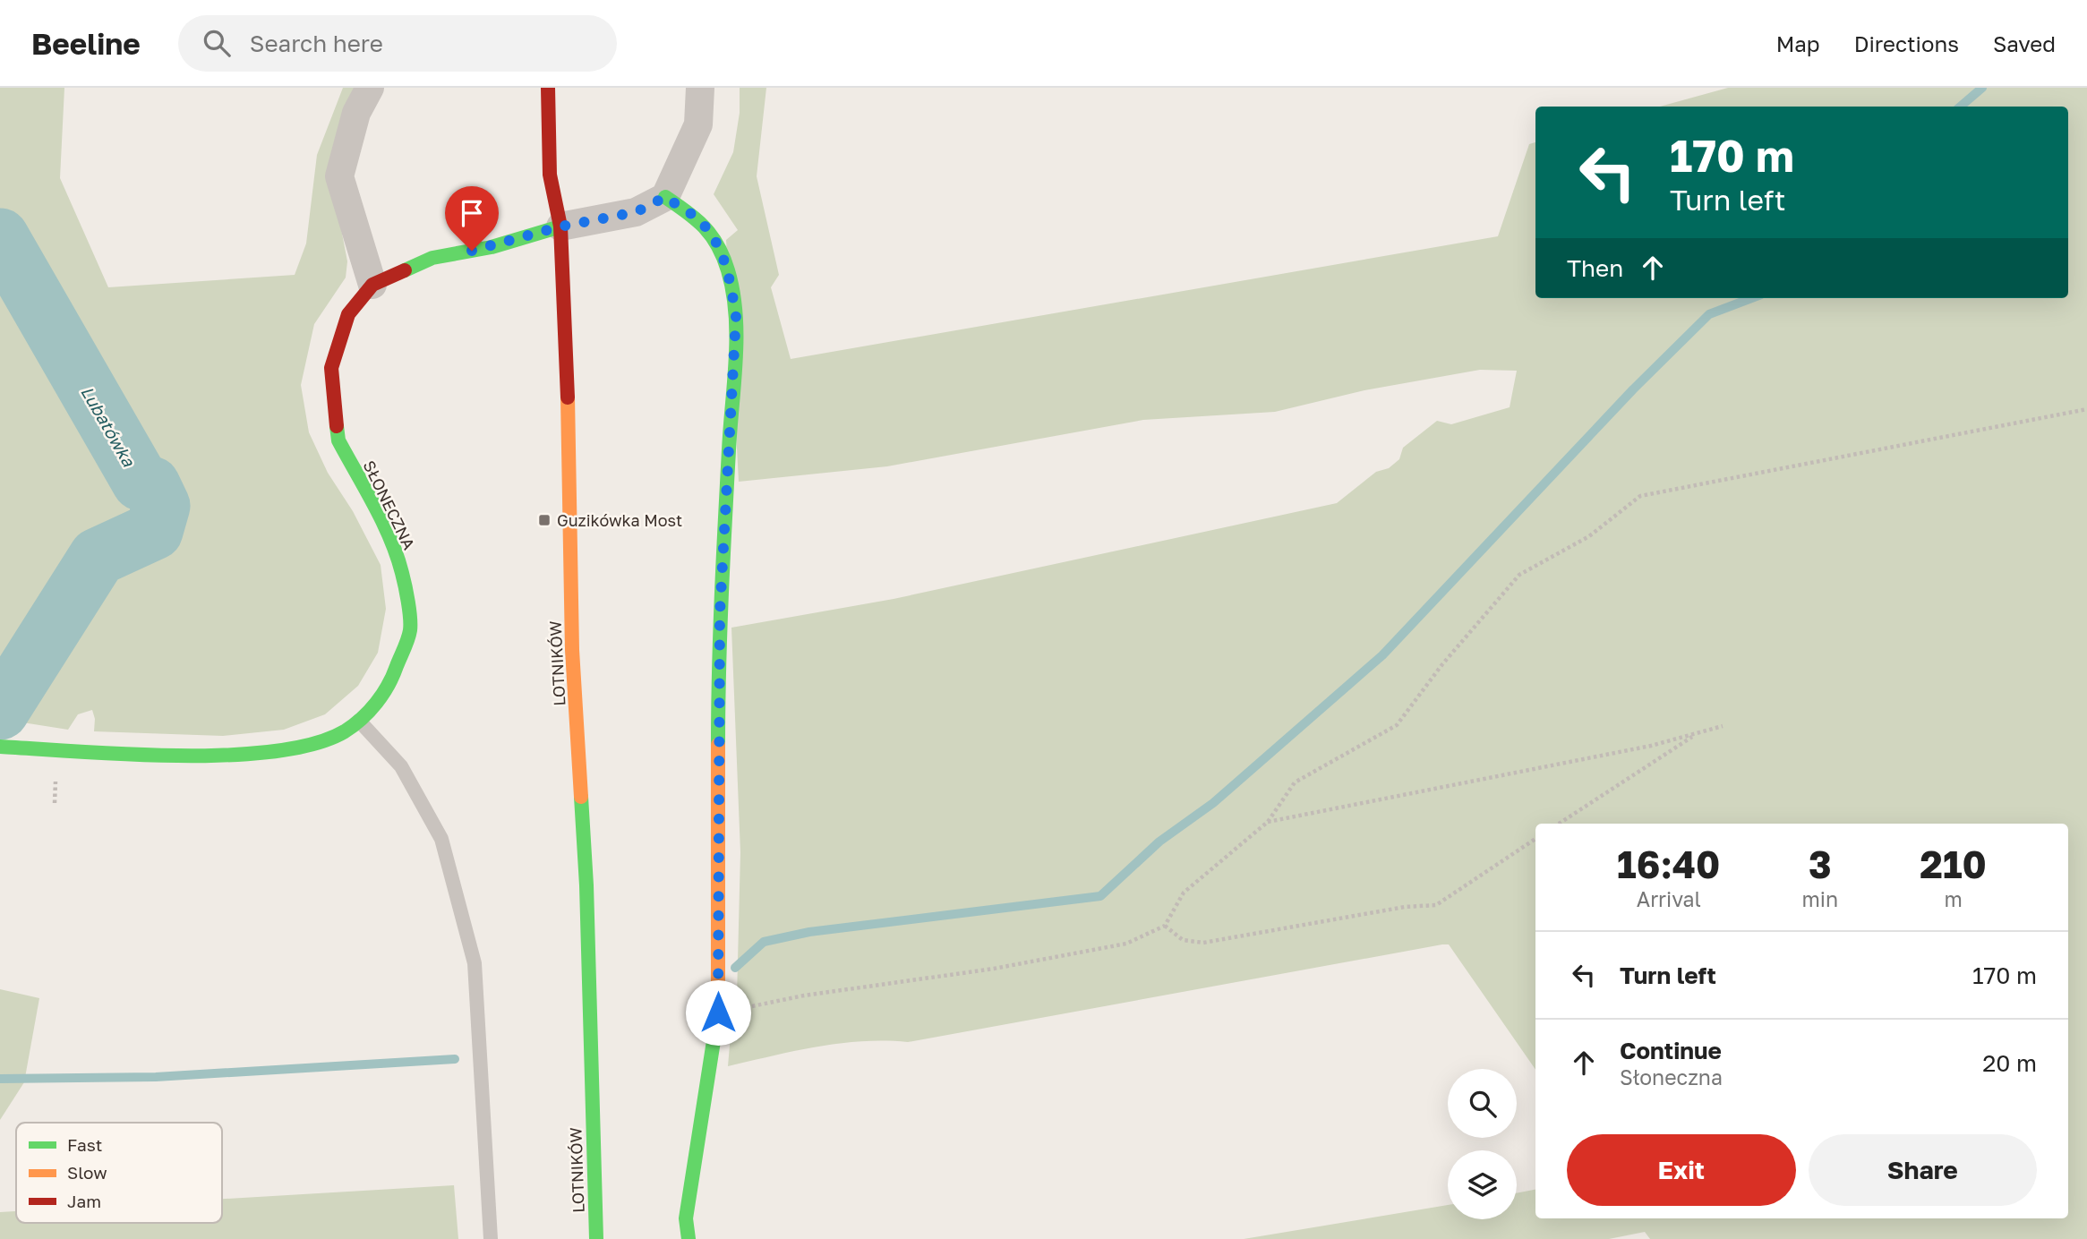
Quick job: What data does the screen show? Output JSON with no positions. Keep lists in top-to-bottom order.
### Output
{
  "streets": {
    "street": ["SŁONECZNA", "LOTNIKÓW"]
  },
  "crossings": [
    ["SŁONECZNA", "LOTNIKÓW"]
  ],
  "water": ["Lubatówka"],
  "places": {
    "transit": ["Guzikówka Most"]
  },
  "legend": ["Fast", "Slow", "Jam"],
  "page": {
    "header": "Beeline",
    "search": "Search here",
    "nav": ["Map", "Directions", "Saved"],
    "turn": ["170 m", "Turn left"],
    "then": "Then",
    "eta": [
      "16:40",
      "Arrival",
      "3",
      "min",
      "210",
      "m"
    ],
    "list": [
      {
        "name": "Turn left",
        "value": "170 m"
      },
      {
        "name": "Continue",
        "note": "Słoneczna",
        "value": "20 m"
      }
    ],
    "buttons": ["Exit", "Share"]
  }
}
